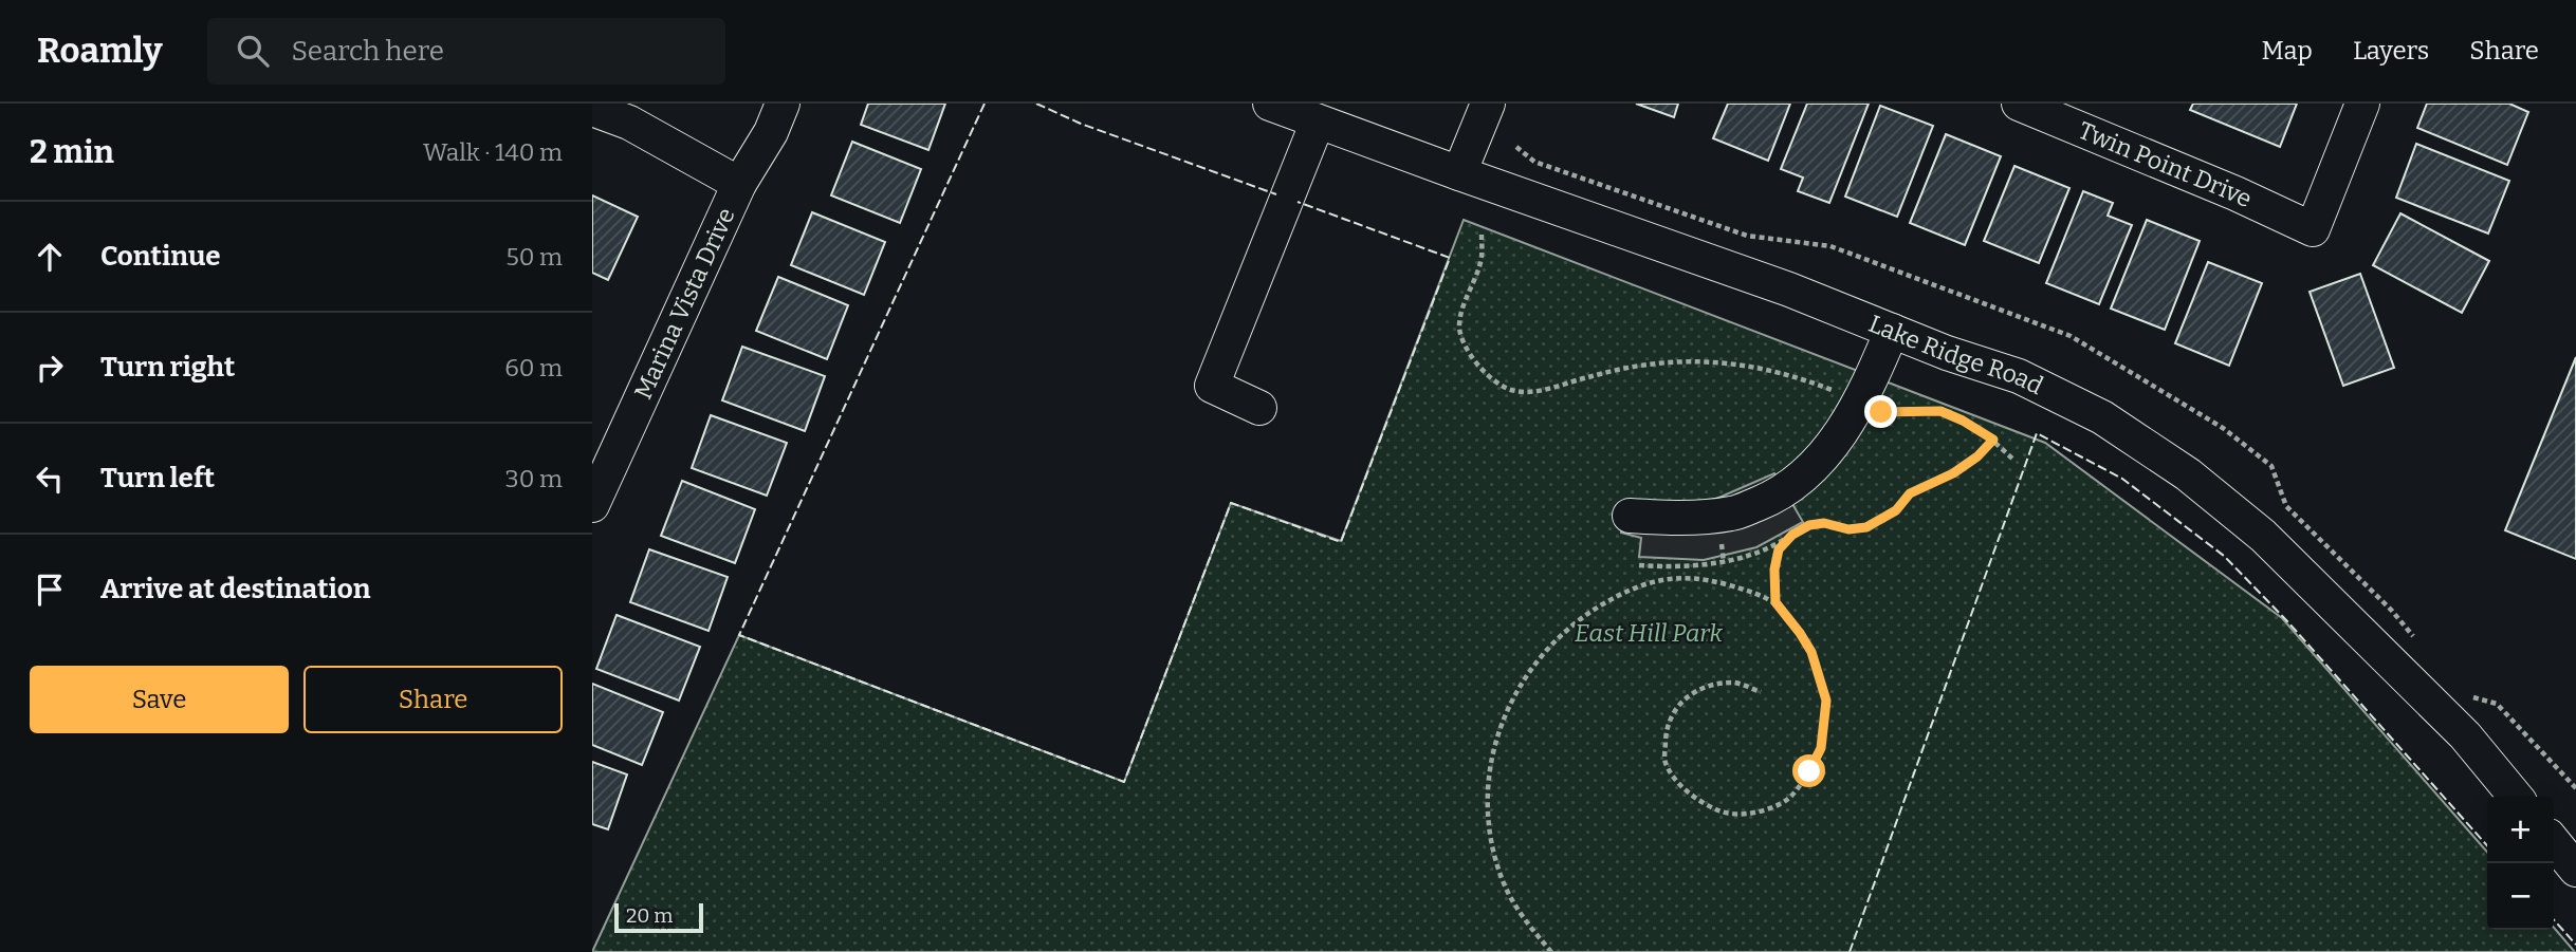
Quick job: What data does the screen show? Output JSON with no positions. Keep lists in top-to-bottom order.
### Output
{
  "streets": {
    "street": ["Twin Point Drive", "Marina Vista Drive", "Lake Ridge Road"]
  },
  "parks": ["East Hill Park"],
  "scale_bar": "20 m",
  "page": {
    "header": "Roamly",
    "search": "Search here",
    "nav": ["Map", "Layers", "Share"],
    "heading": ["2 min", "Walk · 140 m"],
    "list": [
      ["Continue", "50 m"],
      ["Turn right", "60 m"],
      ["Turn left", "30 m"],
      "Arrive at destination"
    ],
    "buttons": ["Save", "Share"],
    "map_buttons": ["+", "−"],
    "scale": "20 m"
  }
}
